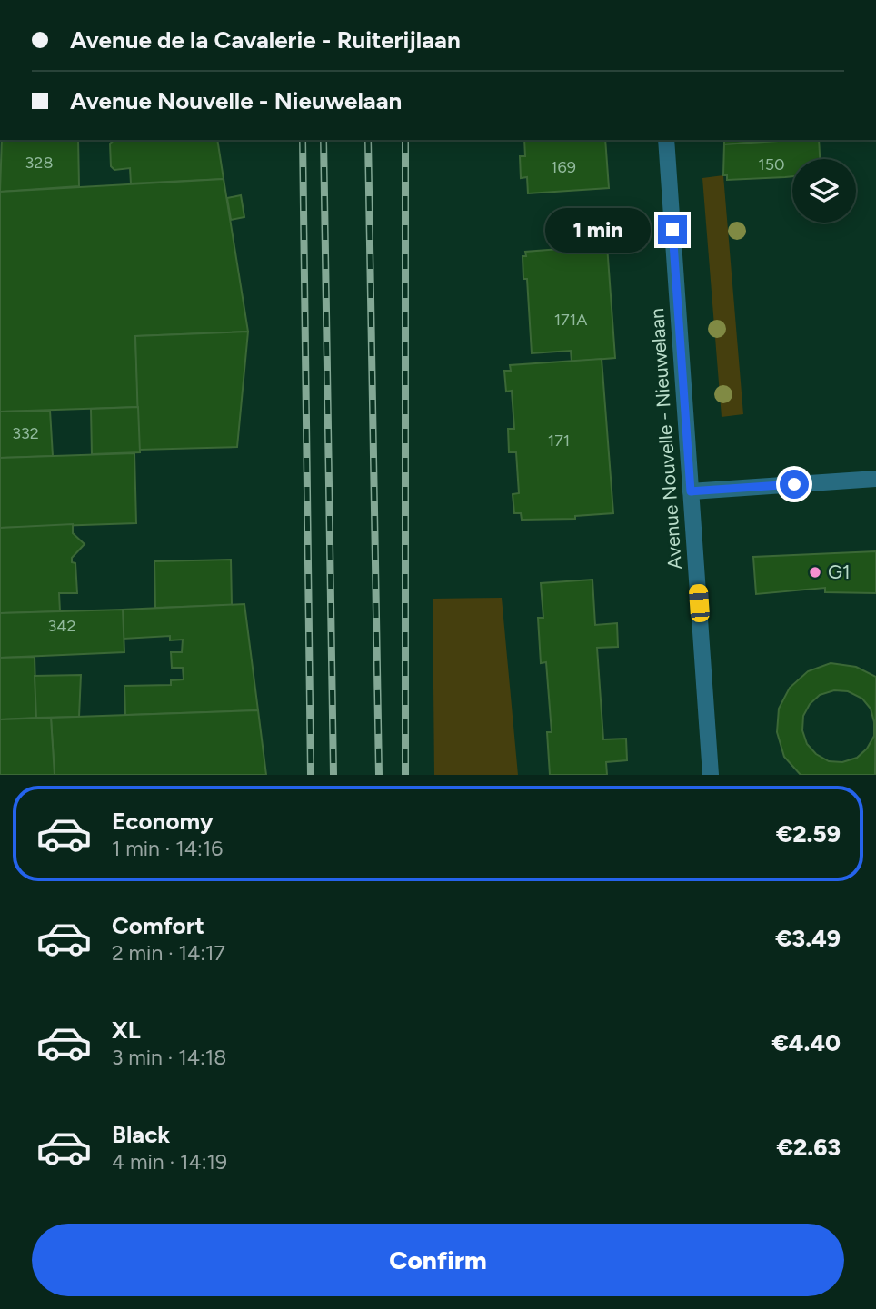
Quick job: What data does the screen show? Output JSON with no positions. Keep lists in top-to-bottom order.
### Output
{
  "streets": {
    "street": ["Avenue Nouvelle - Nieuwelaan"]
  },
  "places": ["G1"],
  "house_numbers": [
    "328",
    "150",
    "169",
    "171A",
    "332",
    "171",
    "342"
  ],
  "page": {
    "banner": ["Avenue de la Cavalerie - Ruiterijlaan", "Avenue Nouvelle - Nieuwelaan"],
    "bubble": "1 min",
    "list": [
      {
        "name": "Economy",
        "note": "1 min · 14:16",
        "value": "€2.59"
      },
      {
        "name": "Comfort",
        "note": "2 min · 14:17",
        "value": "€3.49"
      },
      {
        "name": "XL",
        "note": "3 min · 14:18",
        "value": "€4.40"
      },
      {
        "name": "Black",
        "note": "4 min · 14:19",
        "value": "€2.63"
      }
    ],
    "buttons": "Confirm"
  }
}
